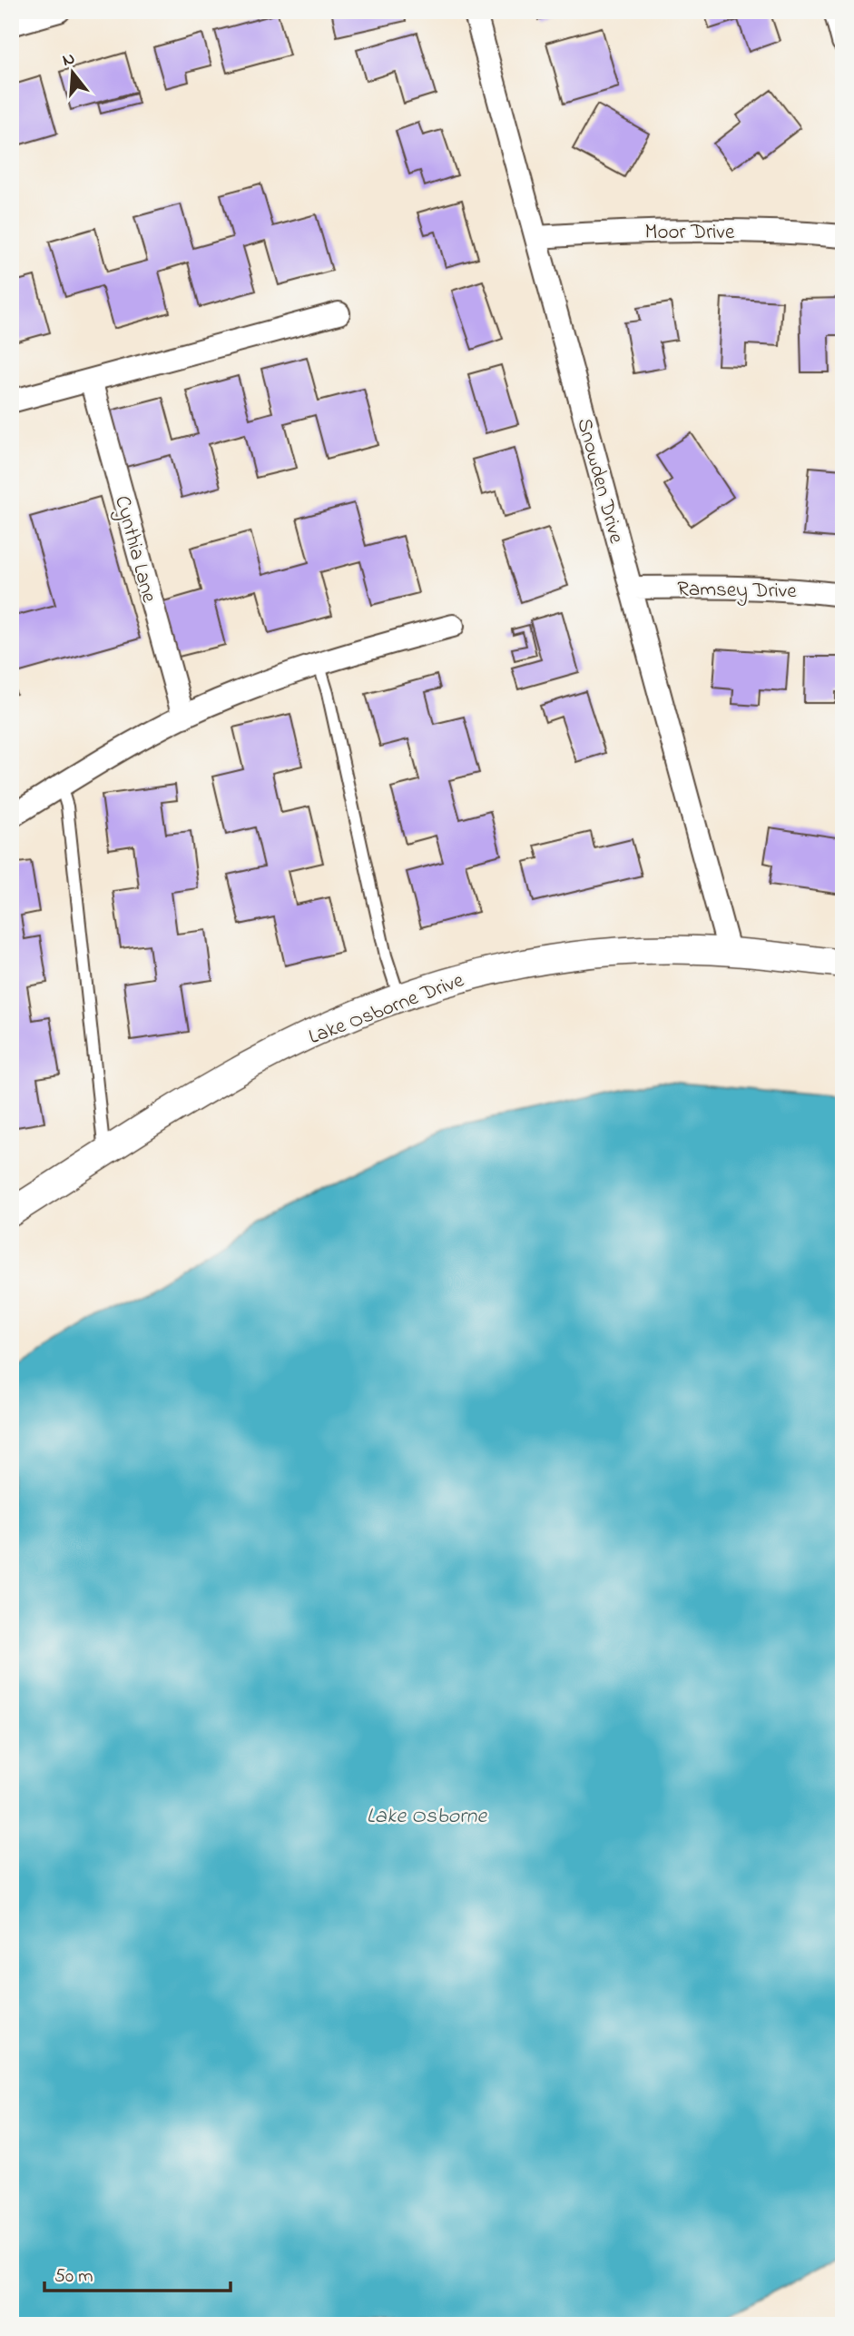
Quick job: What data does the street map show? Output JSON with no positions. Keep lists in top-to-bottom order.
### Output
{
  "streets": {
    "street": [
      "Moor Drive",
      "Snowden Drive",
      "Cynthia Lane",
      "Ramsey Drive",
      "Lake Osborne Drive"
    ]
  },
  "crossings": [
    ["Moor Drive", "Snowden Drive"],
    ["Snowden Drive", "Ramsey Drive"],
    ["Snowden Drive", "Lake Osborne Drive"]
  ],
  "water": ["Lake Osborne"],
  "scale_bar": "50 m",
  "north": "top"
}
